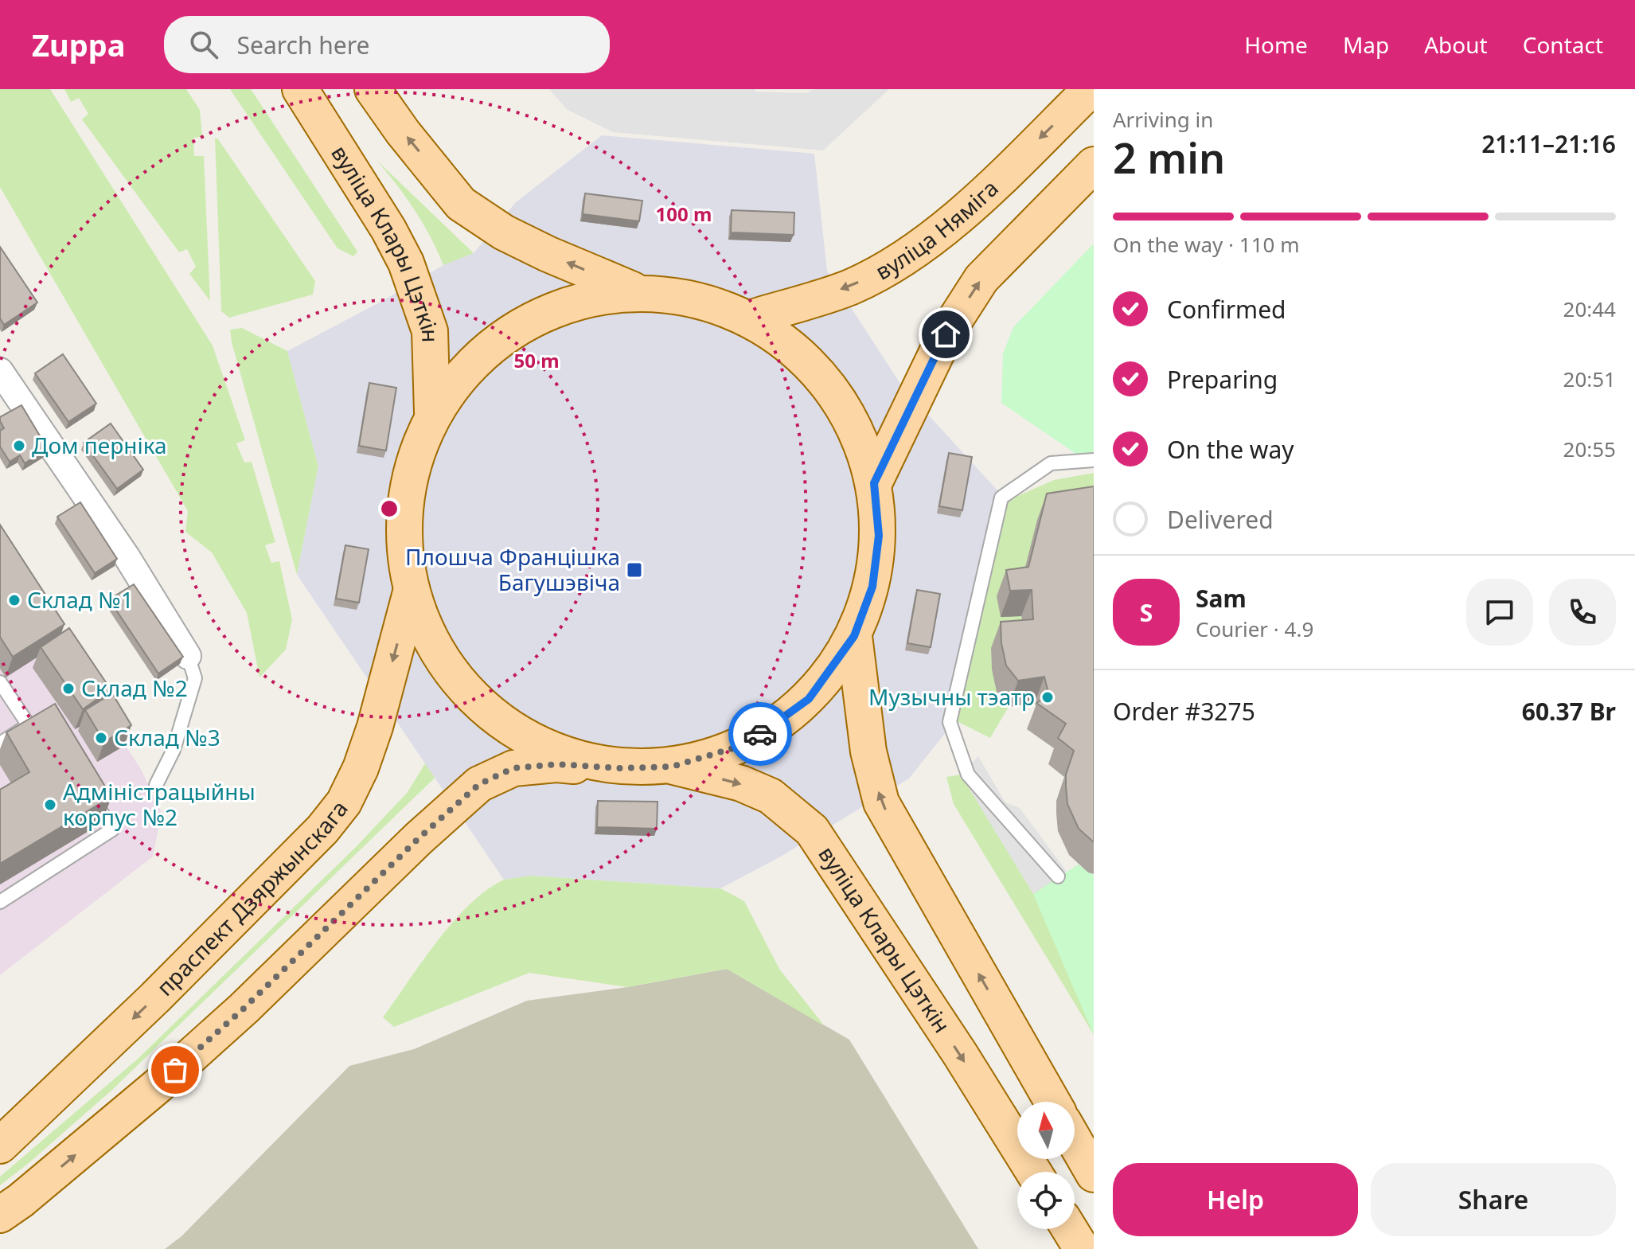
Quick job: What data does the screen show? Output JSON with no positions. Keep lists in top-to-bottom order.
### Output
{
  "streets": {
    "main road": ["вуліца Няміга", "вуліца Клары Цэткін", "праспект Дзяржынскага"]
  },
  "places": {
    "other": [
      "Дом перніка",
      "Склад №1",
      "Склад №2",
      "Музычны тэатр",
      "Склад №3",
      "Адміністрацыйны корпус №2"
    ],
    "transit": ["Плошча Францішка Багушэвіча"]
  },
  "north": "top",
  "page": {
    "header": "Zuppa",
    "search": "Search here",
    "nav": [
      "Home",
      "Map",
      "About",
      "Contact"
    ],
    "heading": ["2 min", "Arriving in", "21:11–21:16"],
    "panel": [
      "Sam",
      "Courier · 4.9",
      "Order #3275",
      "60.37 Br"
    ],
    "bar": "On the way · 110 m",
    "list": [
      ["Confirmed", "20:44"],
      ["Preparing", "20:51"],
      ["On the way", "20:55"],
      "Delivered"
    ],
    "round": "S",
    "buttons": ["Help", "Share"]
  },
  "rings": ["100 m", "50 m"]
}
